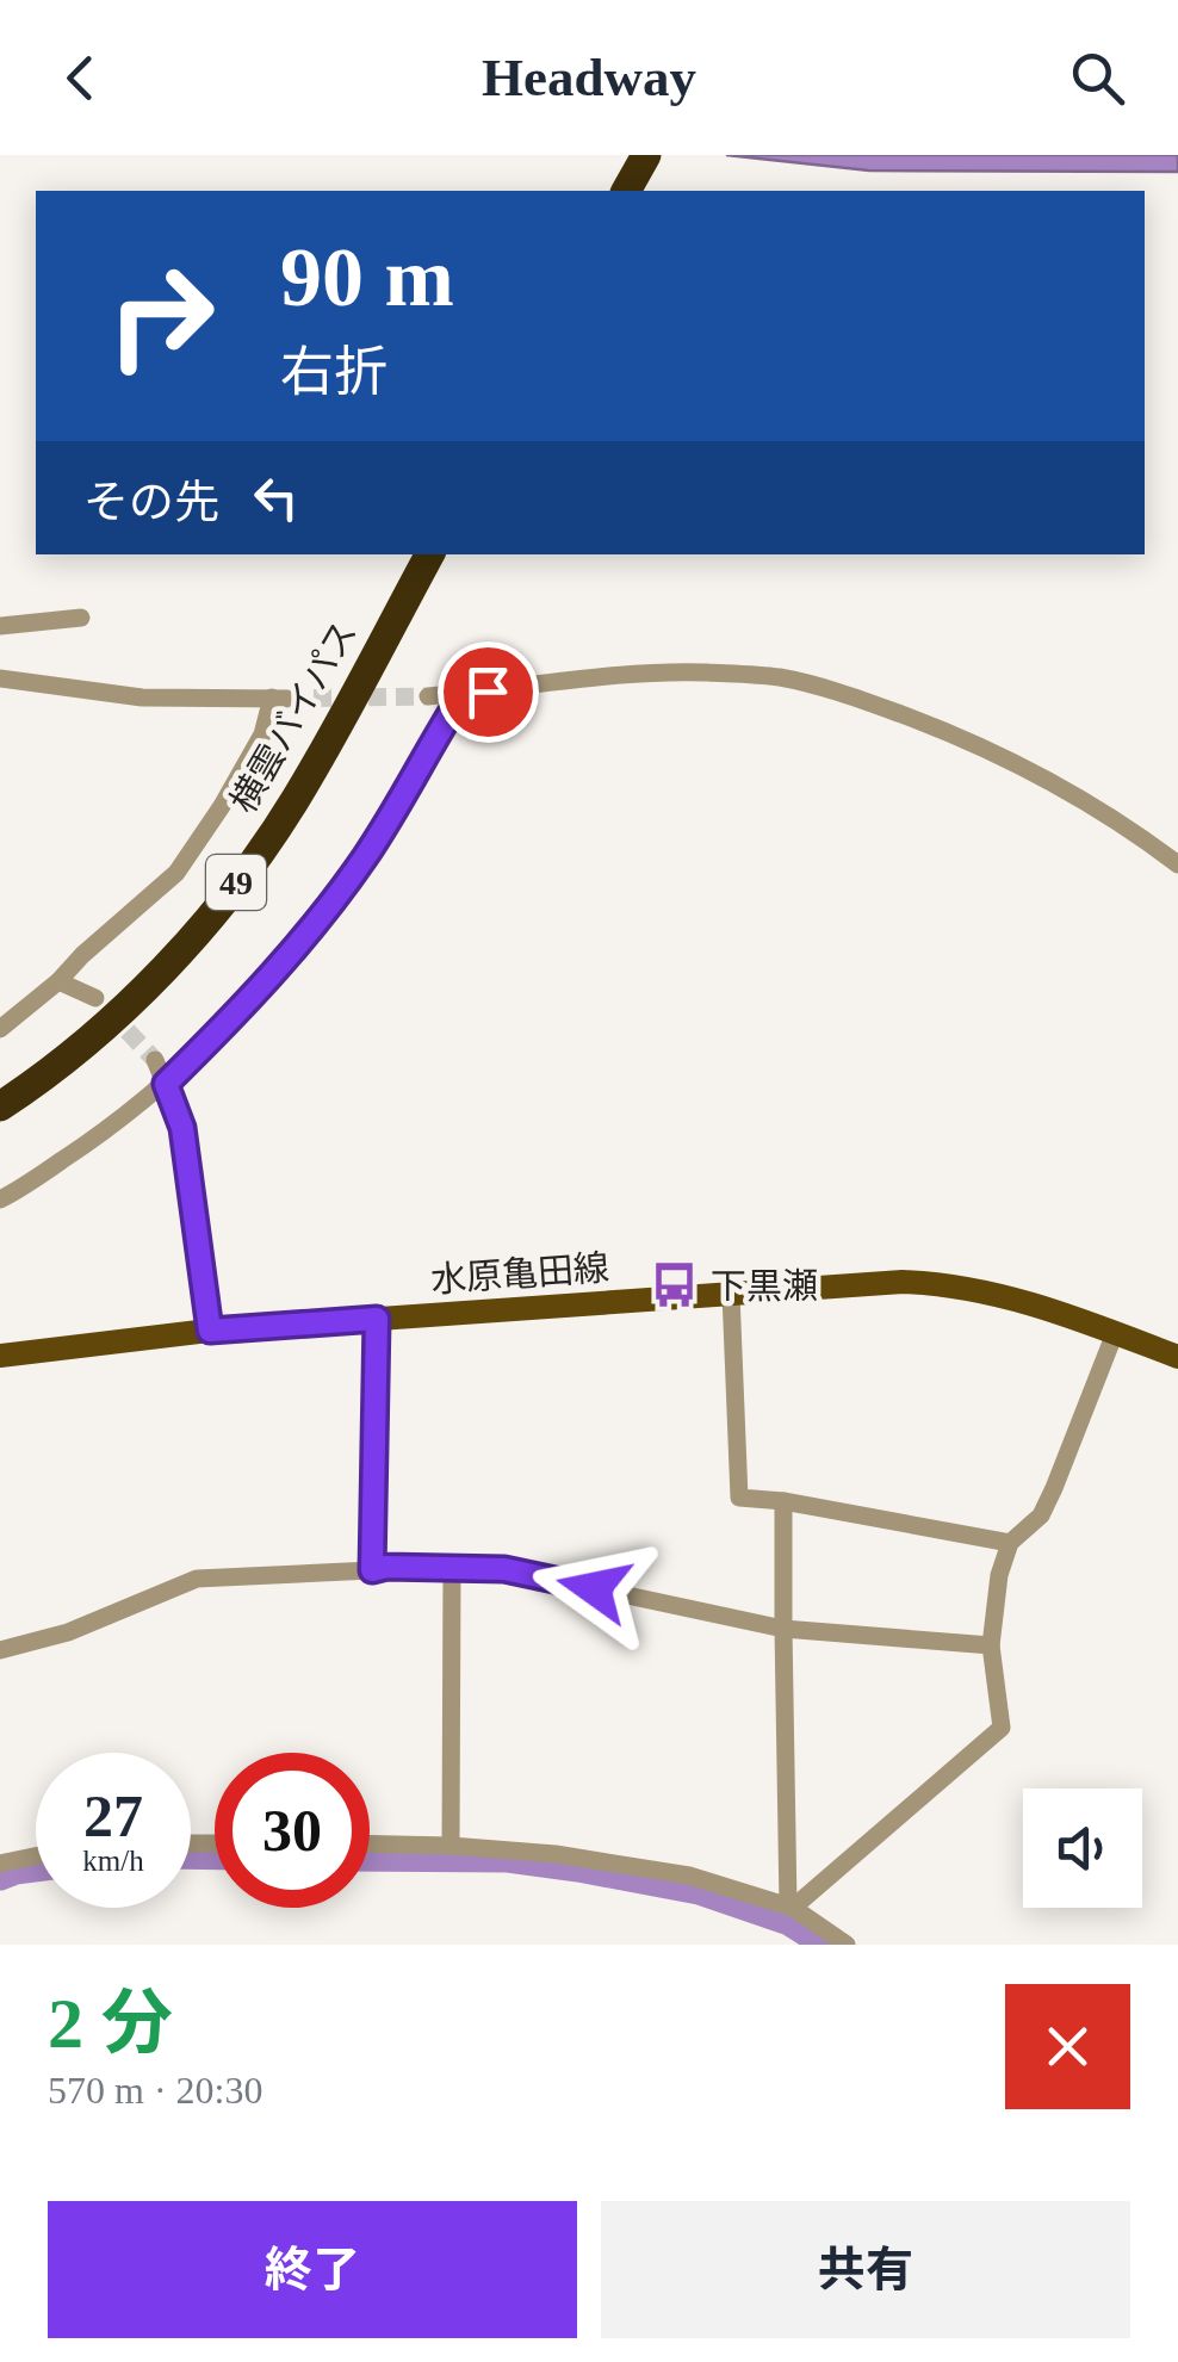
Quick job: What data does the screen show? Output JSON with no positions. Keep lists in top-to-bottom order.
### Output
{
  "streets": {
    "highway": ["横雲バイパス", "49"],
    "main road": ["水原亀田線"]
  },
  "places": {
    "bus stop": ["下黒瀬"]
  },
  "page": {
    "header": "Headway",
    "turn": ["90 m", "右折"],
    "then": "その先",
    "speed": "27 km/h",
    "limit": "30",
    "heading": ["2 分", "570 m · 20:30"],
    "buttons": ["終了", "共有"]
  }
}
